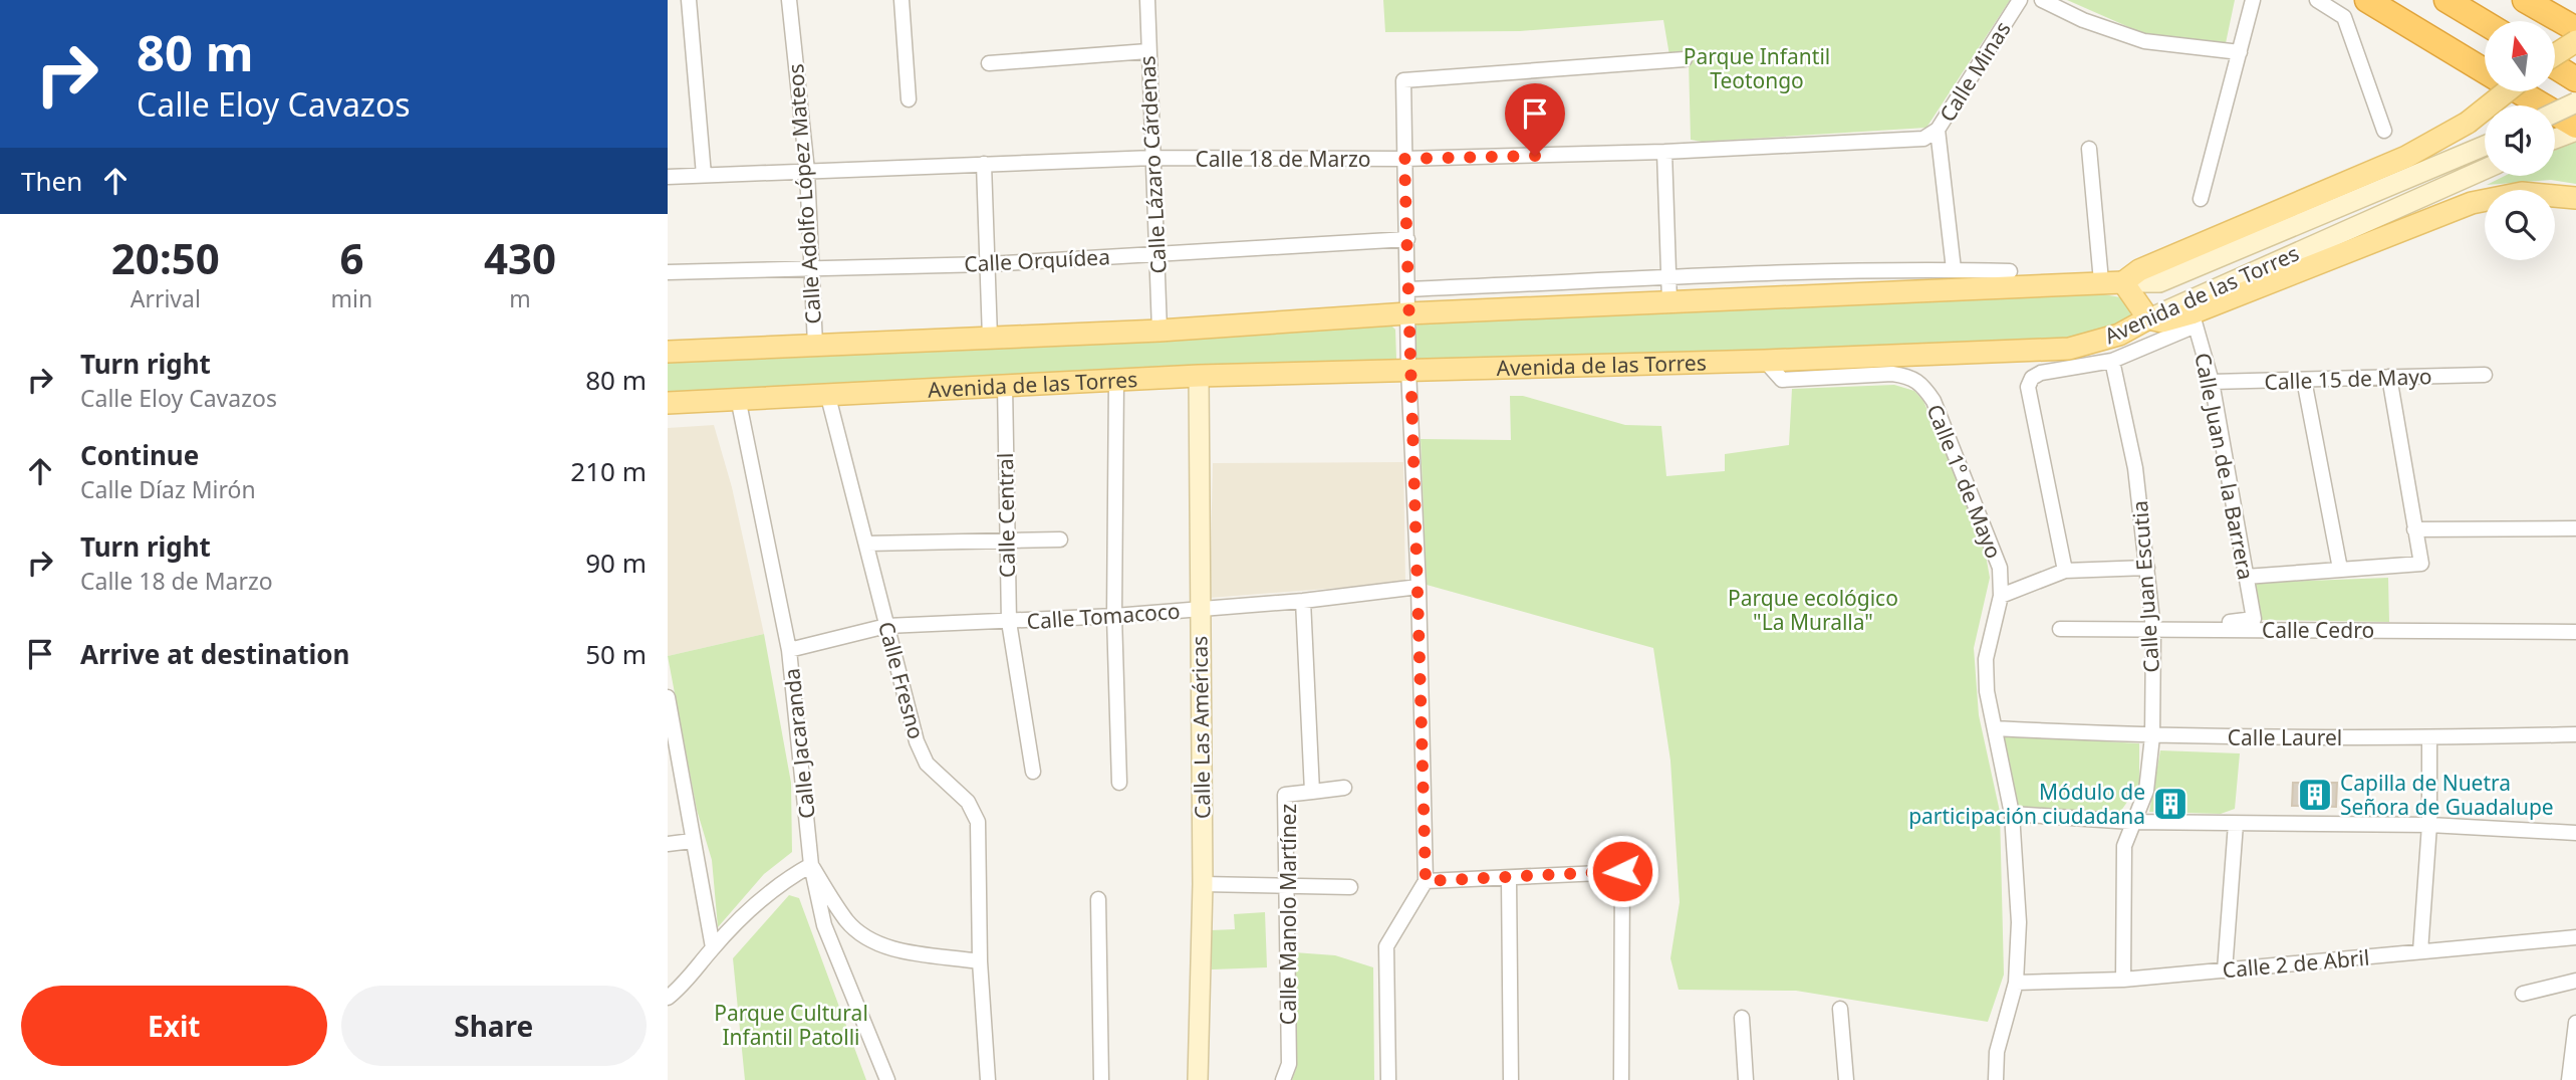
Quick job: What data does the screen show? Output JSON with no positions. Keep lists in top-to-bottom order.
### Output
{
  "streets": {
    "main road": ["Avenida de las Torres", "Calle Las Américas"],
    "street": [
      "Calle Minas",
      "Calle 18 de Marzo",
      "Calle Lázaro Cárdenas",
      "Calle Adolfo López Mateos",
      "Calle Orquídea",
      "Calle 15 de Mayo",
      "Calle Juan de la Barrera",
      "Calle 1º de Mayo",
      "Calle Central",
      "Calle Juan Escutia",
      "Calle Tomacoco",
      "Calle Cedro",
      "Calle Fresno",
      "Calle Laurel",
      "Calle Jacaranda",
      "Calle Manolo Martínez",
      "Calle 2 de Abril"
    ]
  },
  "crossings": [
    ["Calle Minas", "Calle 18 de Marzo"],
    ["Calle 18 de Marzo", "Calle Lázaro Cárdenas"],
    ["Calle 18 de Marzo", "Calle Adolfo López Mateos"],
    ["Calle Lázaro Cárdenas", "Calle Orquídea"],
    ["Calle Lázaro Cárdenas", "Avenida de las Torres"],
    ["Calle Adolfo López Mateos", "Calle Orquídea"],
    ["Calle Adolfo López Mateos", "Avenida de las Torres"],
    ["Avenida de las Torres", "Calle 1º de Mayo"],
    ["Avenida de las Torres", "Calle Central"],
    ["Avenida de las Torres", "Calle Fresno"],
    ["Avenida de las Torres", "Calle Las Américas"],
    ["Avenida de las Torres", "Calle Jacaranda"],
    ["Calle 15 de Mayo", "Calle Juan de la Barrera"],
    ["Calle Juan de la Barrera", "Calle Cedro"],
    ["Calle 1º de Mayo", "Calle Laurel"],
    ["Calle 1º de Mayo", "Calle 2 de Abril"],
    ["Calle Central", "Calle Tomacoco"],
    ["Calle Juan Escutia", "Calle Cedro"],
    ["Calle Juan Escutia", "Calle Laurel"],
    ["Calle Juan Escutia", "Calle 2 de Abril"],
    ["Calle Tomacoco", "Calle Fresno"],
    ["Calle Tomacoco", "Calle Las Américas"],
    ["Calle Tomacoco", "Calle Jacaranda"],
    ["Calle Tomacoco", "Calle Manolo Martínez"]
  ],
  "parks": ["Parque Infantil Teotongo", "Parque ecológico \"La Muralla\"", "Parque Cultural Infantil Patolli"],
  "places": {
    "building": ["Capilla de Nuetra Señora de Guadalupe", "Módulo de participación ciudadana"]
  },
  "north": "top",
  "page": {
    "turn": ["80 m", "Calle Eloy Cavazos"],
    "then": "Then",
    "eta": [
      "20:50",
      "Arrival",
      "6",
      "min",
      "430",
      "m"
    ],
    "list": [
      {
        "name": "Turn right",
        "note": "Calle Eloy Cavazos",
        "value": "80 m"
      },
      {
        "name": "Continue",
        "note": "Calle Díaz Mirón",
        "value": "210 m"
      },
      {
        "name": "Turn right",
        "note": "Calle 18 de Marzo",
        "value": "90 m"
      },
      {
        "name": "Arrive at destination",
        "value": "50 m"
      }
    ],
    "buttons": ["Exit", "Share"]
  }
}
